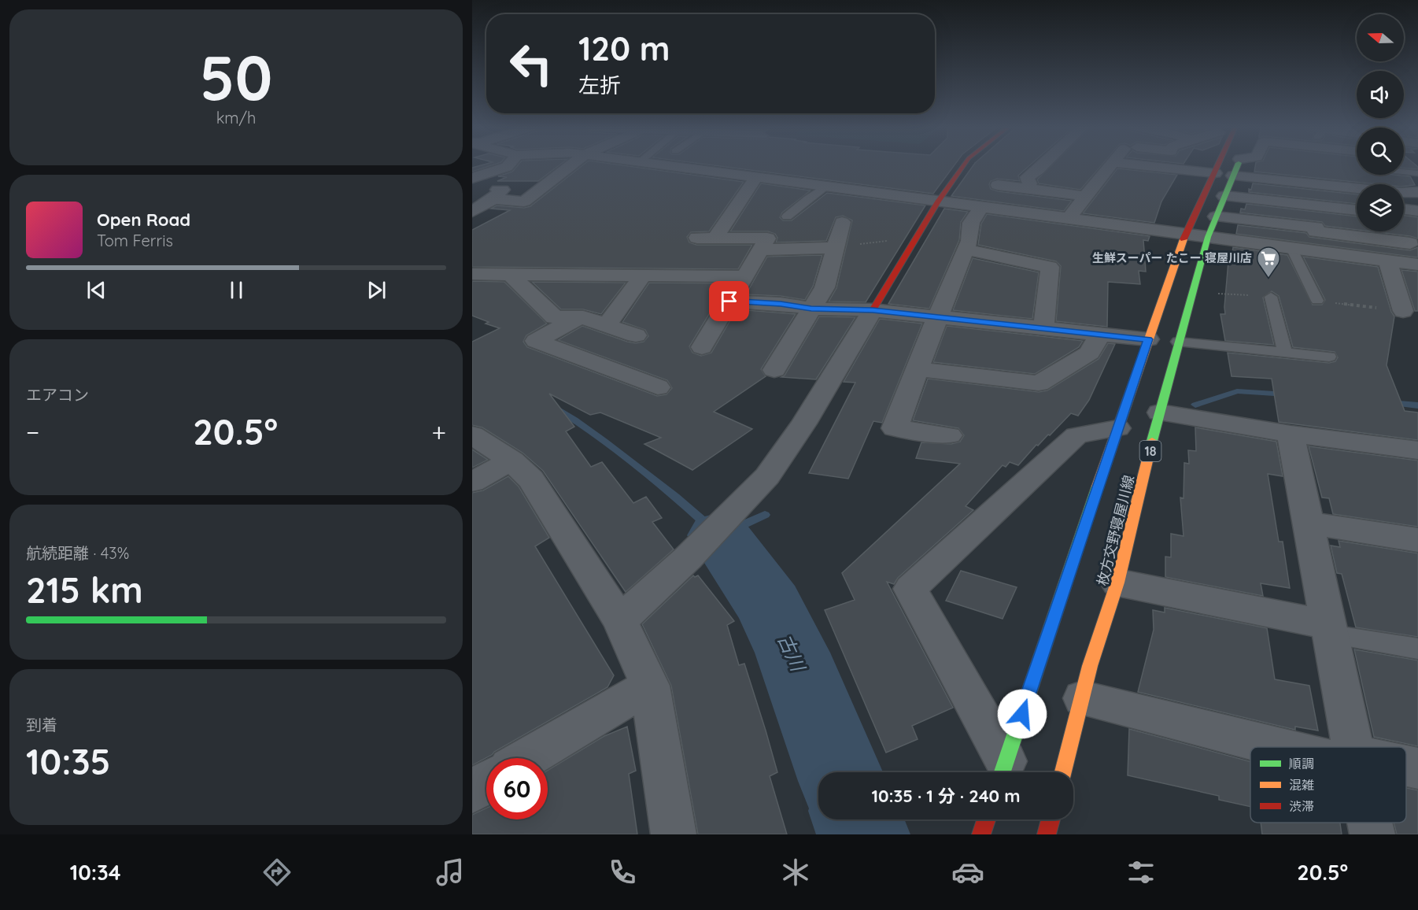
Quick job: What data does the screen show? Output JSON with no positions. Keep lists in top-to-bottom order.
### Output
{
  "streets": {
    "main road": ["18", "枚方交野寝屋川線"]
  },
  "water": ["古川"],
  "places": {
    "supermarket": ["生鮮スーパー たこー 寝屋川店"]
  },
  "legend": ["順調", "混雑", "渋滞"],
  "north": "left",
  "page": {
    "tile": [
      ["50", "km/h"],
      "エアコン",
      ["航続距離 · 43%", "215 km"],
      ["到着", "10:35"]
    ],
    "turn": ["120 m", "左折"],
    "song": ["Open Road", "Tom Ferris"],
    "heat": ["−", "20.5°", "+"],
    "limit": "60",
    "trip": "10:35 · 1 分 · 240 m",
    "tabs": ["10:34", "20.5°"]
  }
}
